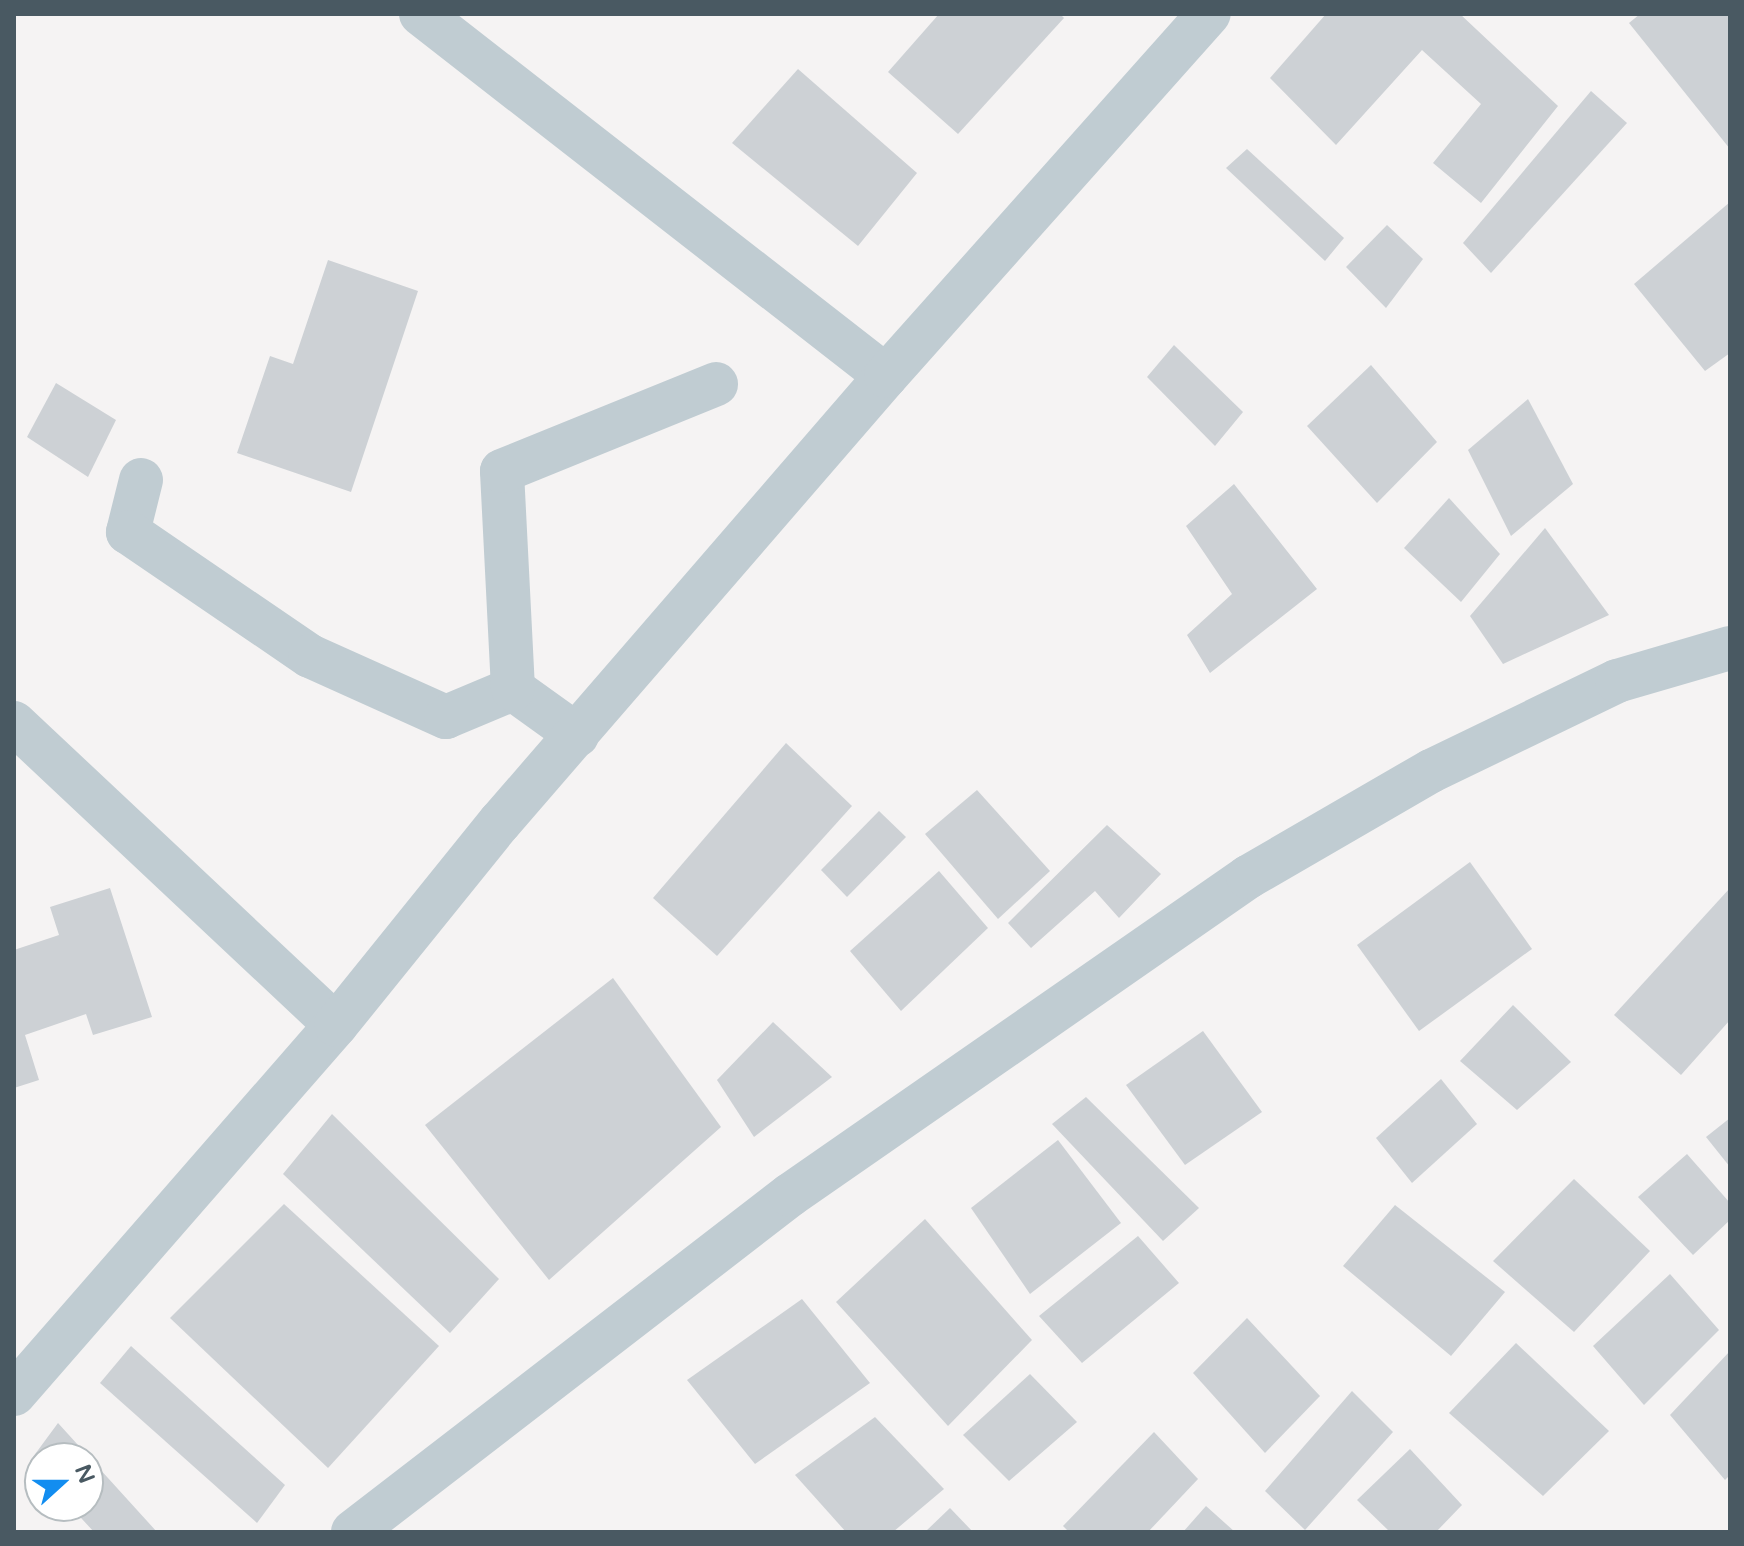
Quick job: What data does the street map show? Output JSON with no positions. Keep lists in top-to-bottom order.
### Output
{
  "north": "right"
}
